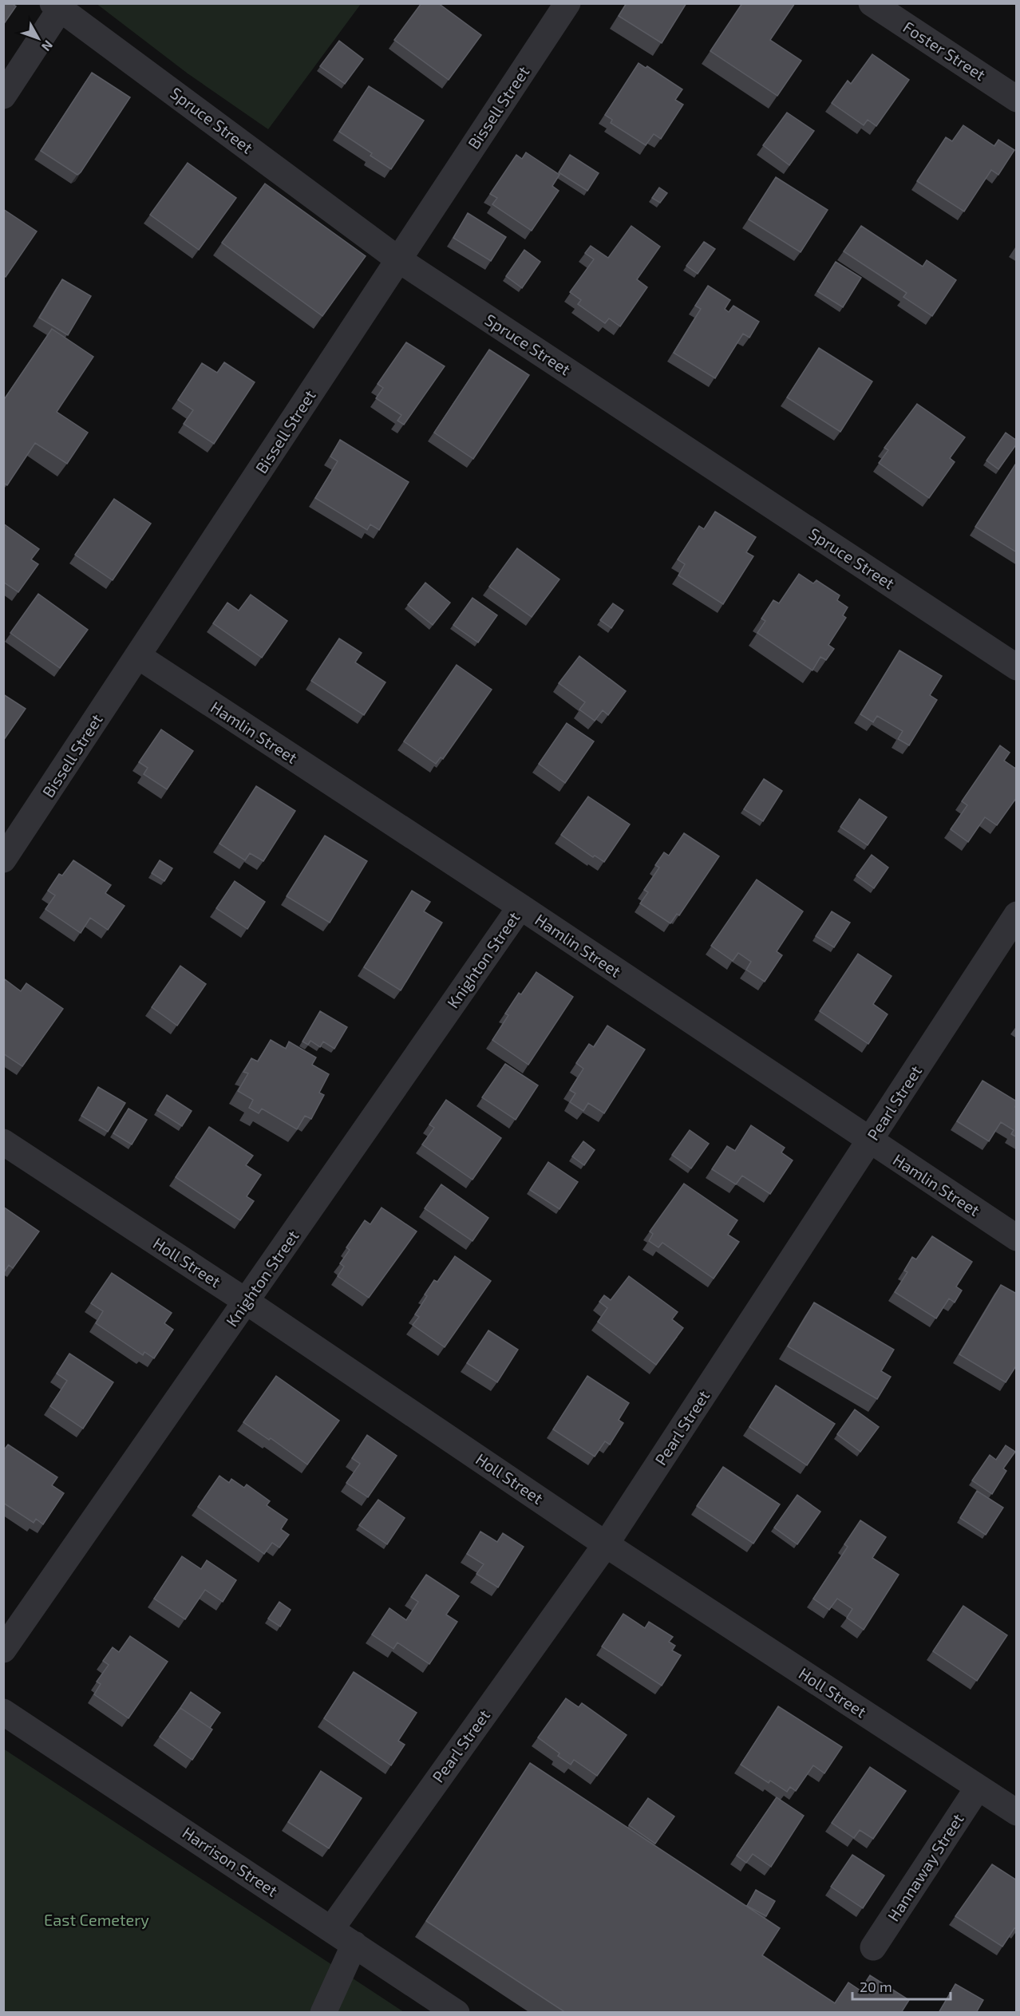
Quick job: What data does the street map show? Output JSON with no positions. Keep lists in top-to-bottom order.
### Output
{
  "streets": {
    "street": [
      "Foster Street",
      "Bissell Street",
      "Spruce Street",
      "Hamlin Street",
      "Knighton Street",
      "Pearl Street",
      "Holl Street",
      "Harrison Street",
      "Hannaway Street"
    ]
  },
  "crossings": [
    ["Bissell Street", "Spruce Street"],
    ["Bissell Street", "Hamlin Street"],
    ["Hamlin Street", "Knighton Street"],
    ["Hamlin Street", "Pearl Street"],
    ["Knighton Street", "Holl Street"],
    ["Pearl Street", "Holl Street"],
    ["Pearl Street", "Harrison Street"],
    ["Holl Street", "Hannaway Street"]
  ],
  "parks": ["East Cemetery"],
  "scale_bar": "20 m",
  "north": "bottom right"
}
